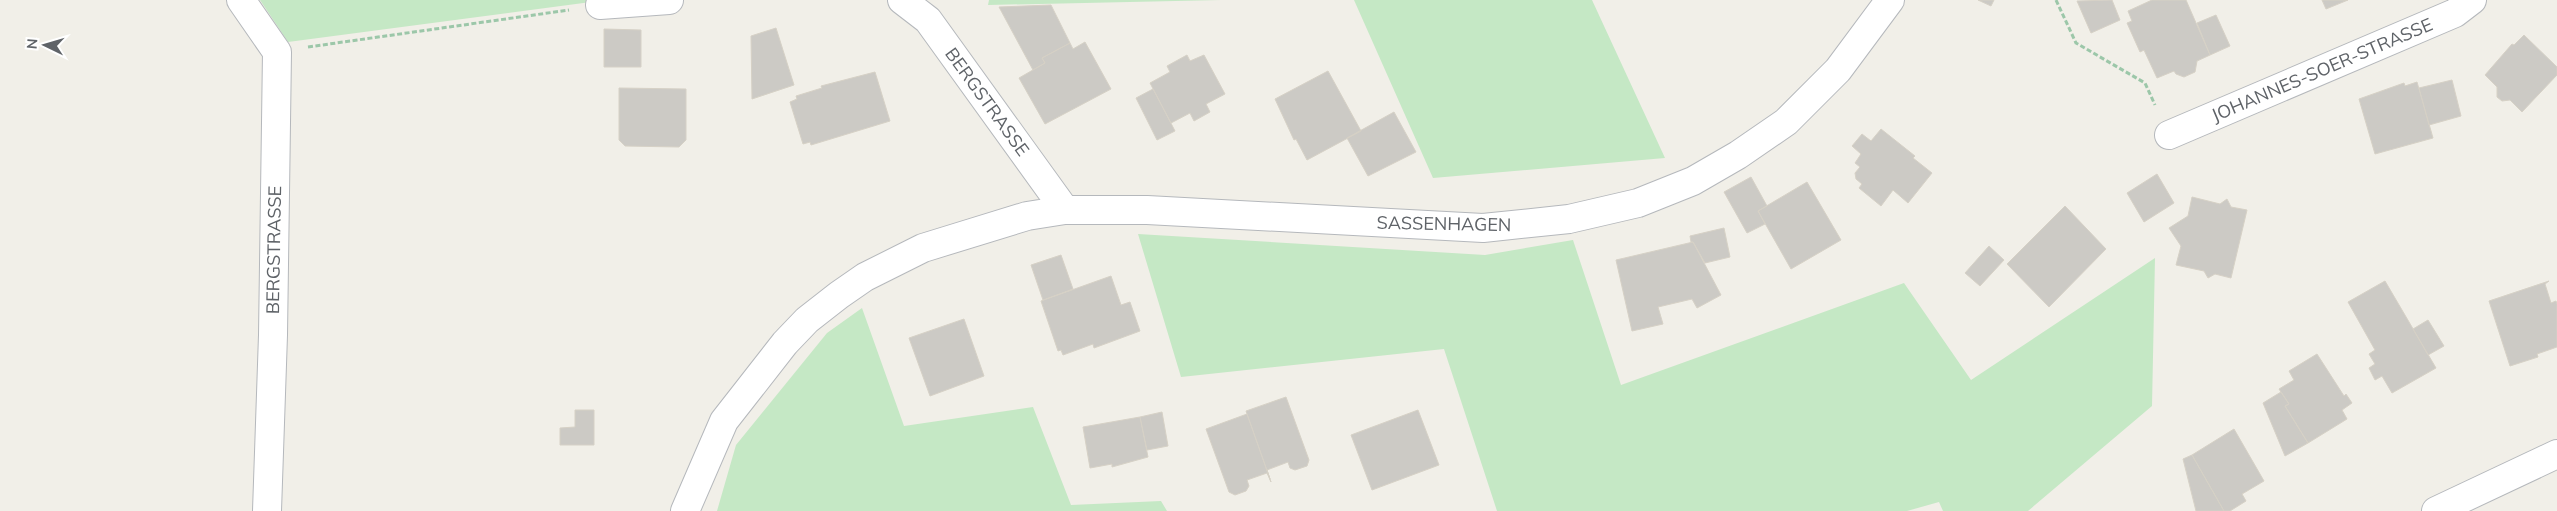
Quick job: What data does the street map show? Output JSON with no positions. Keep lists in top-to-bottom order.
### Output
{
  "streets": {
    "street": ["JOHANNES-SOER-STRASSE", "BERGSTRASSE", "SASSENHAGEN"]
  },
  "crossings": [
    ["BERGSTRASSE", "SASSENHAGEN"]
  ],
  "north": "left"
}
